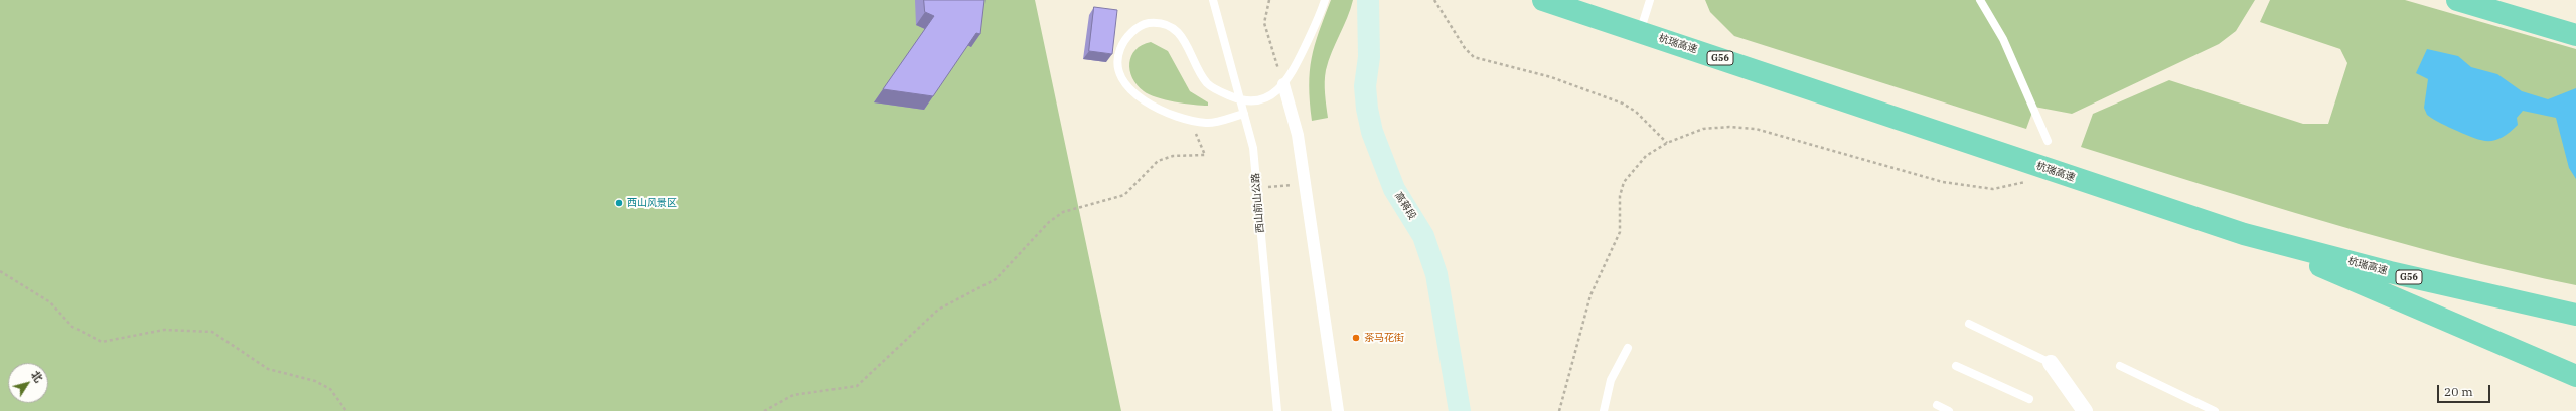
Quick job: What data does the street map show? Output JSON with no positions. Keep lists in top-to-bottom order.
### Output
{
  "streets": {
    "highway": ["杭瑞高速", "G56"],
    "main road": ["高蒋段"],
    "lane": ["西山前山公路"]
  },
  "places": ["西山风景区", "茶马花街"],
  "scale_bar": "20 m",
  "north": "top right"
}
